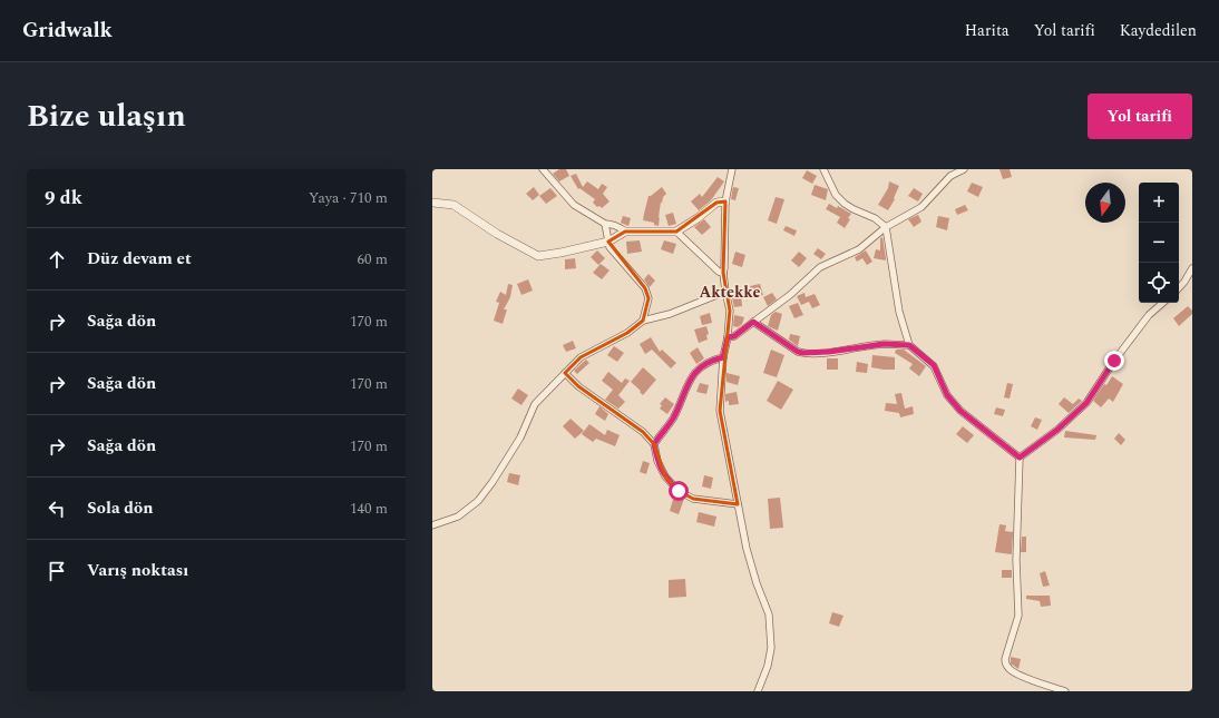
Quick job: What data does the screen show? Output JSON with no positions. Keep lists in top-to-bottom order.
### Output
{
  "districts": ["Aktekke"],
  "north": "bottom",
  "page": {
    "header": "Gridwalk",
    "nav": ["Harita", "Yol tarifi", "Kaydedilen"],
    "title": "Bize ulaşın",
    "buttons": "Yol tarifi",
    "heading": ["9 dk", "Yaya · 710 m"],
    "map_buttons": ["+", "−"],
    "list": [
      ["Düz devam et", "60 m"],
      ["Sağa dön", "170 m"],
      ["Sağa dön", "170 m"],
      ["Sağa dön", "170 m"],
      ["Sola dön", "140 m"],
      "Varış noktası"
    ]
  }
}
